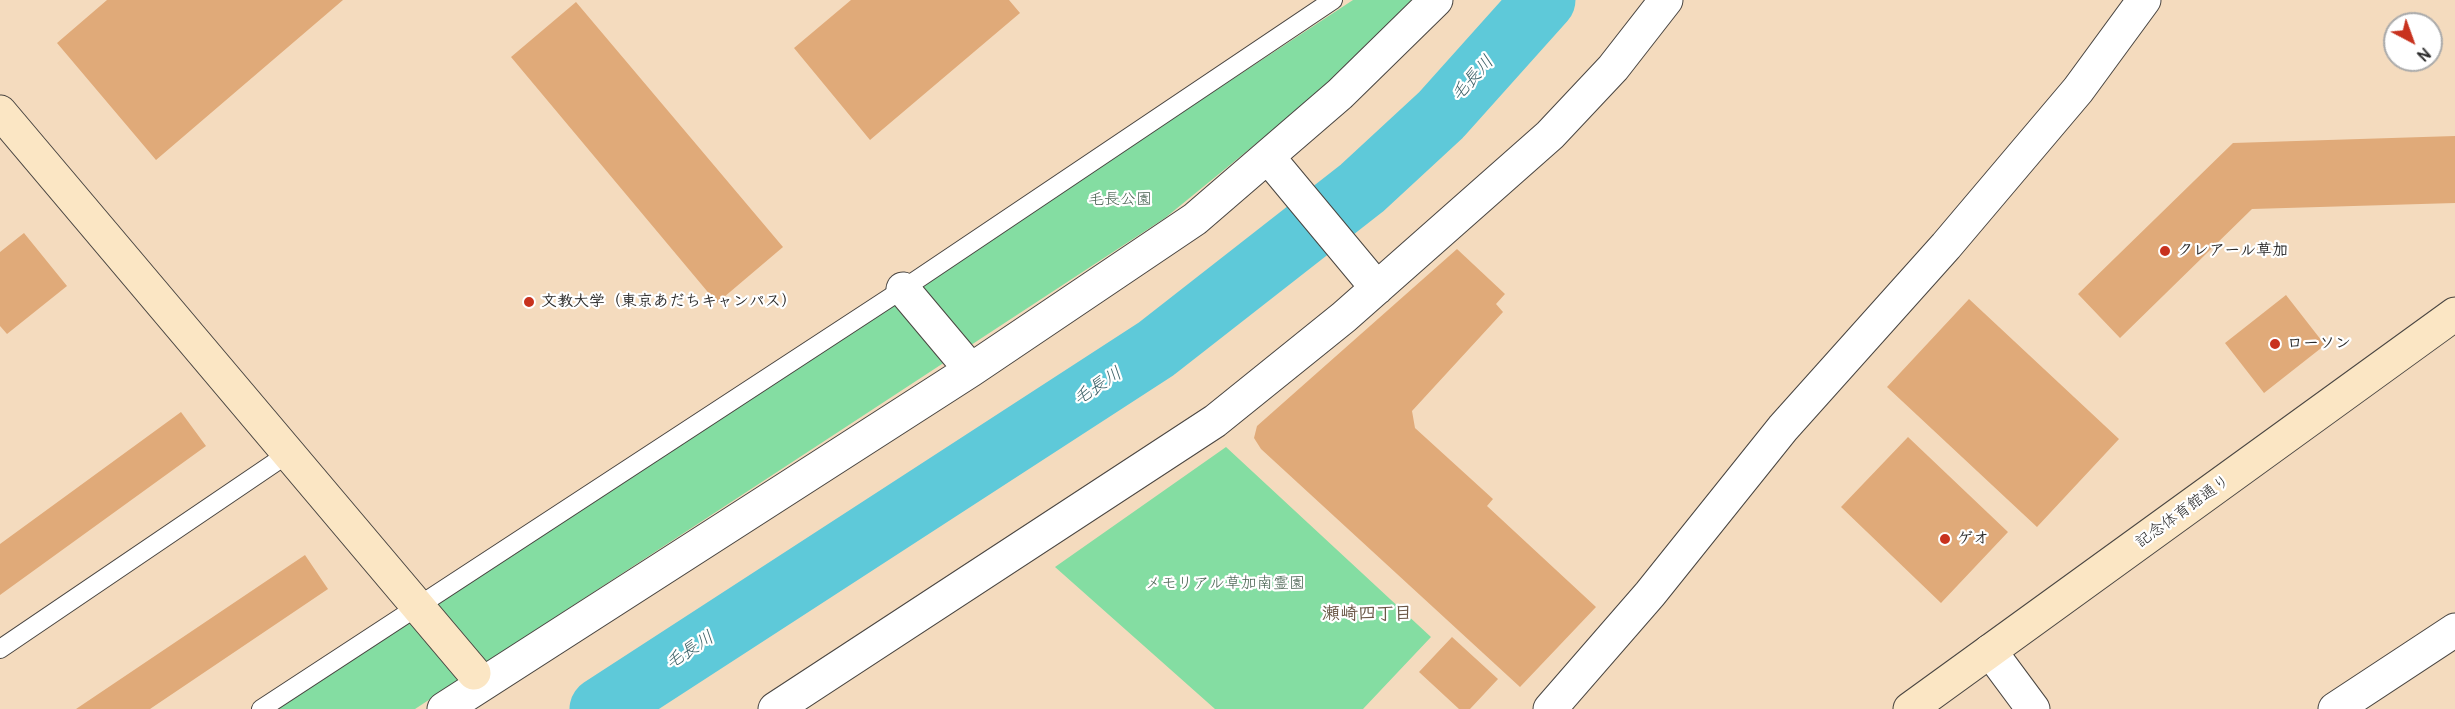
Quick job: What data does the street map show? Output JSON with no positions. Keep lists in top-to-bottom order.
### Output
{
  "streets": {
    "street": ["記念体育館通り"]
  },
  "districts": ["瀬崎四丁目"],
  "water": ["毛長川"],
  "parks": ["毛長公園", "メモリアル草加南霊園"],
  "places": [
    "クレアール草加",
    "文教大学（東京あだちキャンパス）",
    "ローソン",
    "ゲオ"
  ],
  "north": "bottom right"
}
